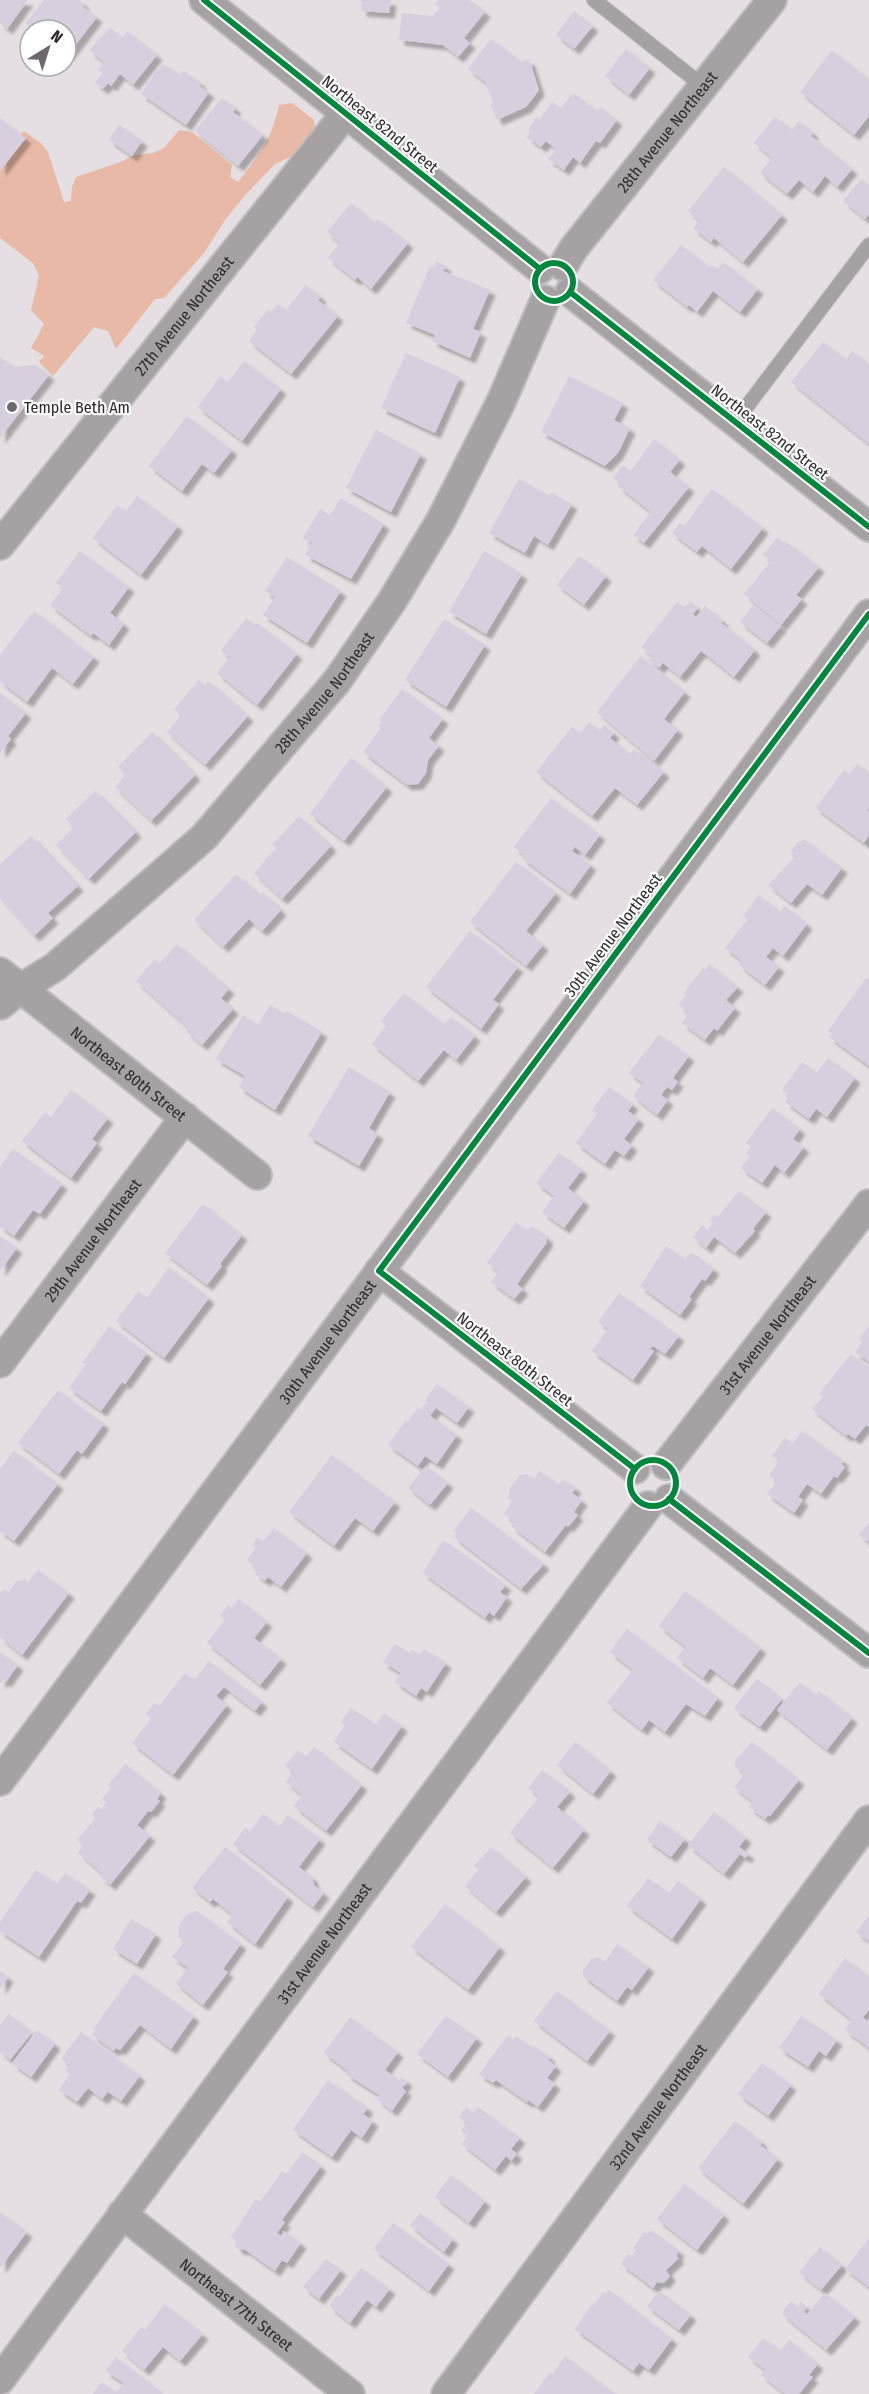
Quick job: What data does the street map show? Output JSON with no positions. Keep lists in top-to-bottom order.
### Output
{
  "streets": {
    "street": [
      "Northeast 82nd Street",
      "28th Avenue Northeast",
      "27th Avenue Northeast",
      "30th Avenue Northeast",
      "Northeast 80th Street",
      "29th Avenue Northeast",
      "31st Avenue Northeast",
      "32nd Avenue Northeast",
      "Northeast 77th Street"
    ]
  },
  "crossings": [
    ["Northeast 82nd Street", "28th Avenue Northeast"],
    ["Northeast 82nd Street", "27th Avenue Northeast"],
    ["28th Avenue Northeast", "Northeast 80th Street"],
    ["30th Avenue Northeast", "Northeast 80th Street"],
    ["Northeast 80th Street", "29th Avenue Northeast"],
    ["Northeast 80th Street", "31st Avenue Northeast"],
    ["31st Avenue Northeast", "Northeast 77th Street"]
  ],
  "places": ["Temple Beth Am"],
  "north": "top right"
}
